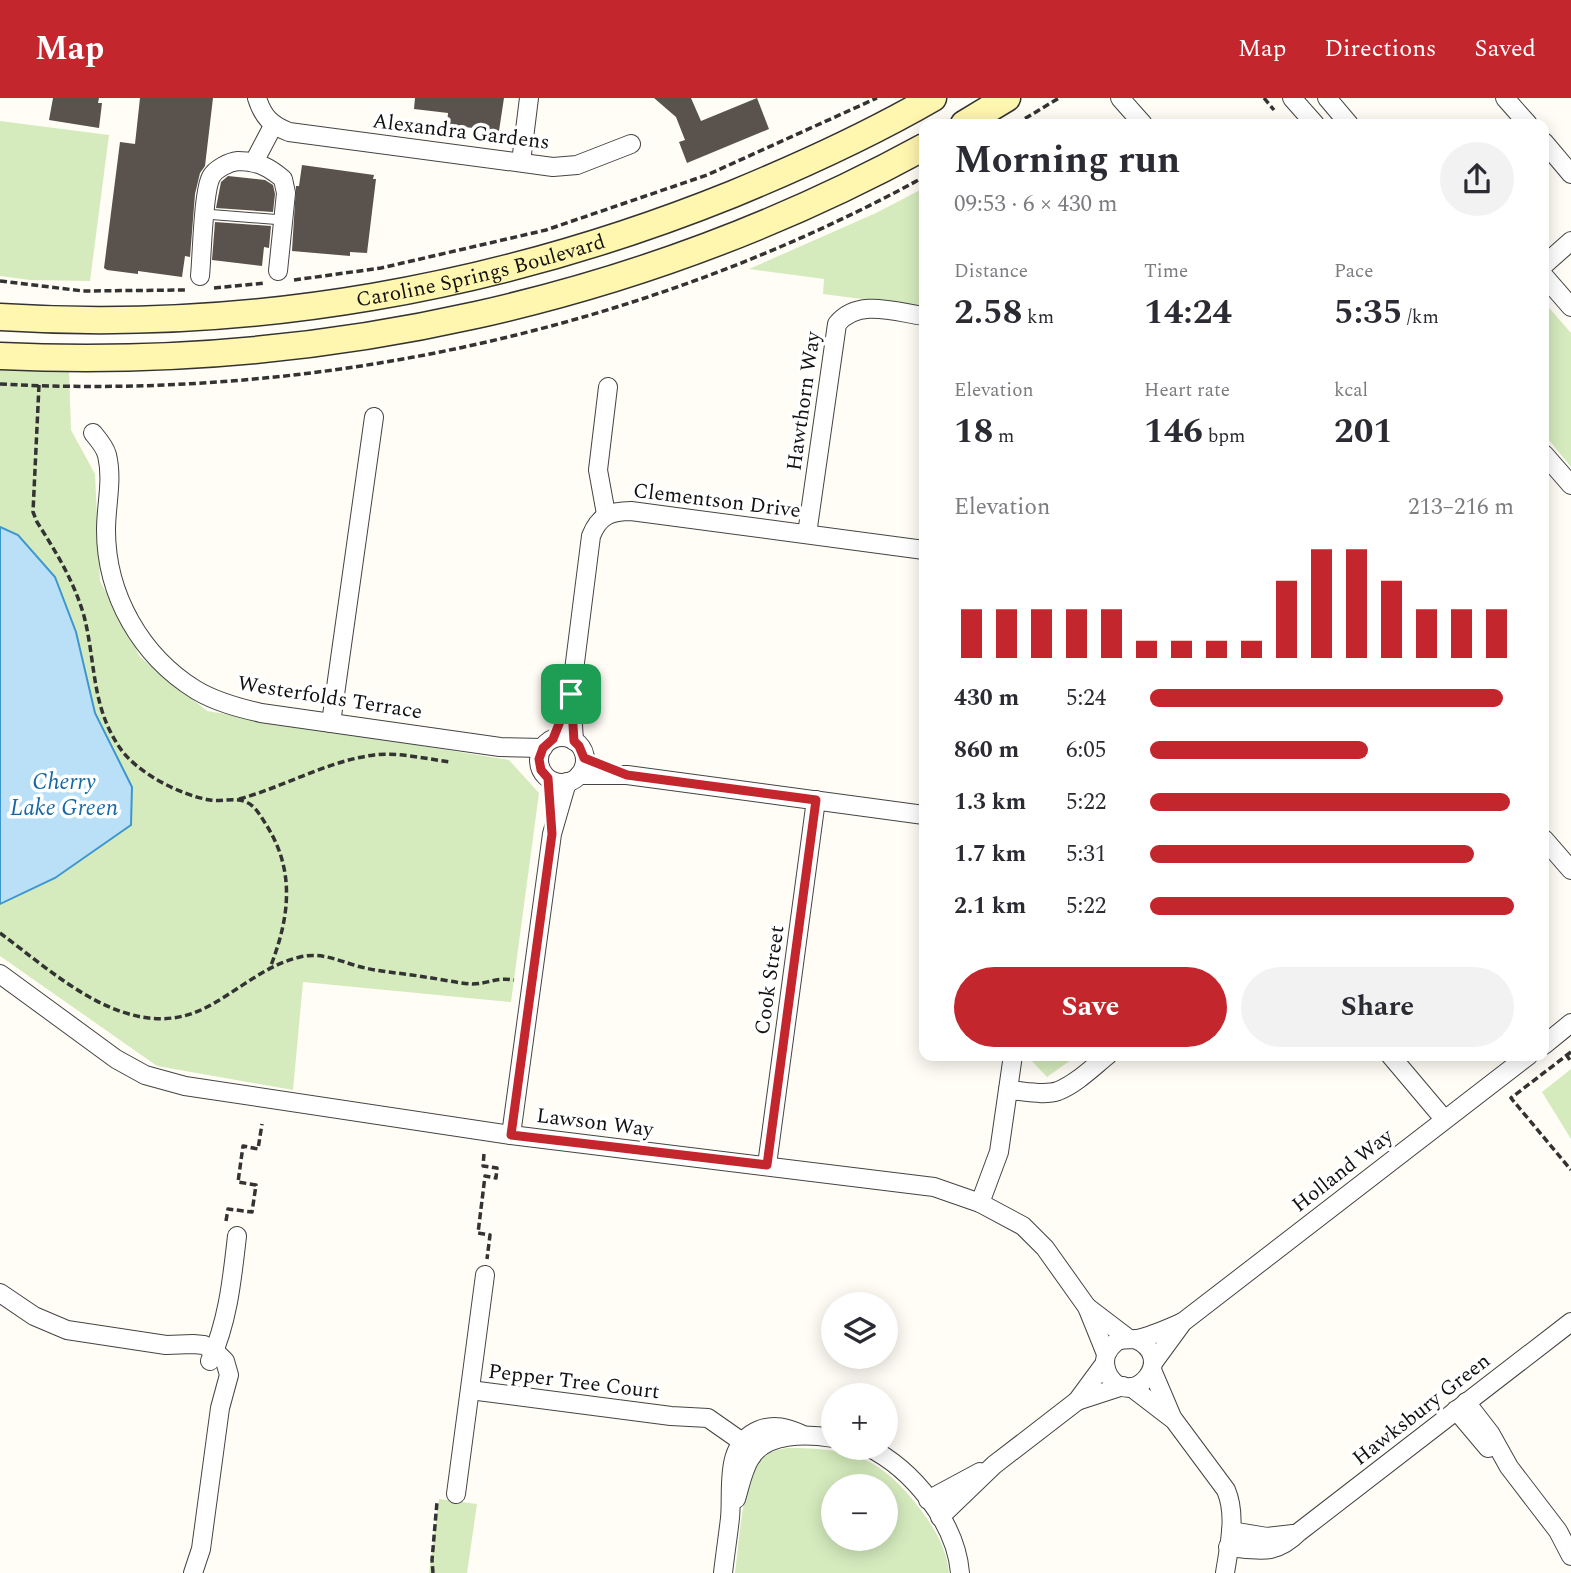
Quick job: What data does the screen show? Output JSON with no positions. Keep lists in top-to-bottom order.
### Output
{
  "streets": {
    "main road": ["Caroline Springs Boulevard"],
    "street": [
      "Alexandra Gardens",
      "Hawthorn Way",
      "Clementson Drive",
      "Westerfolds Terrace",
      "Cook Street",
      "Lawson Way",
      "Holland Way",
      "Pepper Tree Court",
      "Hawksbury Green"
    ]
  },
  "crossings": [
    ["Hawthorn Way", "Clementson Drive"],
    ["Clementson Drive", "Westerfolds Terrace"],
    ["Clementson Drive", "Lawson Way"],
    ["Cook Street", "Lawson Way"],
    ["Lawson Way", "Holland Way"]
  ],
  "water": ["Cherry Lake Green"],
  "page": {
    "header": "Map",
    "nav": ["Map", "Directions", "Saved"],
    "heading": ["Morning run", "09:53 · 6 × 430 m"],
    "stats": [
      ["Distance", "2.58 km"],
      ["Time", "14:24"],
      ["Pace", "5:35 /km"],
      ["Elevation", "18 m"],
      ["Heart rate", "146 bpm"],
      ["kcal", "201"]
    ],
    "chart": ["Elevation", "213–216 m"],
    "list": [
      {
        "name": "430 m",
        "note": "5:24"
      },
      {
        "name": "860 m",
        "note": "6:05"
      },
      {
        "name": "1.3 km",
        "note": "5:22"
      },
      {
        "name": "1.7 km",
        "note": "5:31"
      },
      {
        "name": "2.1 km",
        "note": "5:22"
      }
    ],
    "buttons": ["Save", "Share"],
    "map_buttons": ["+", "−"]
  }
}
